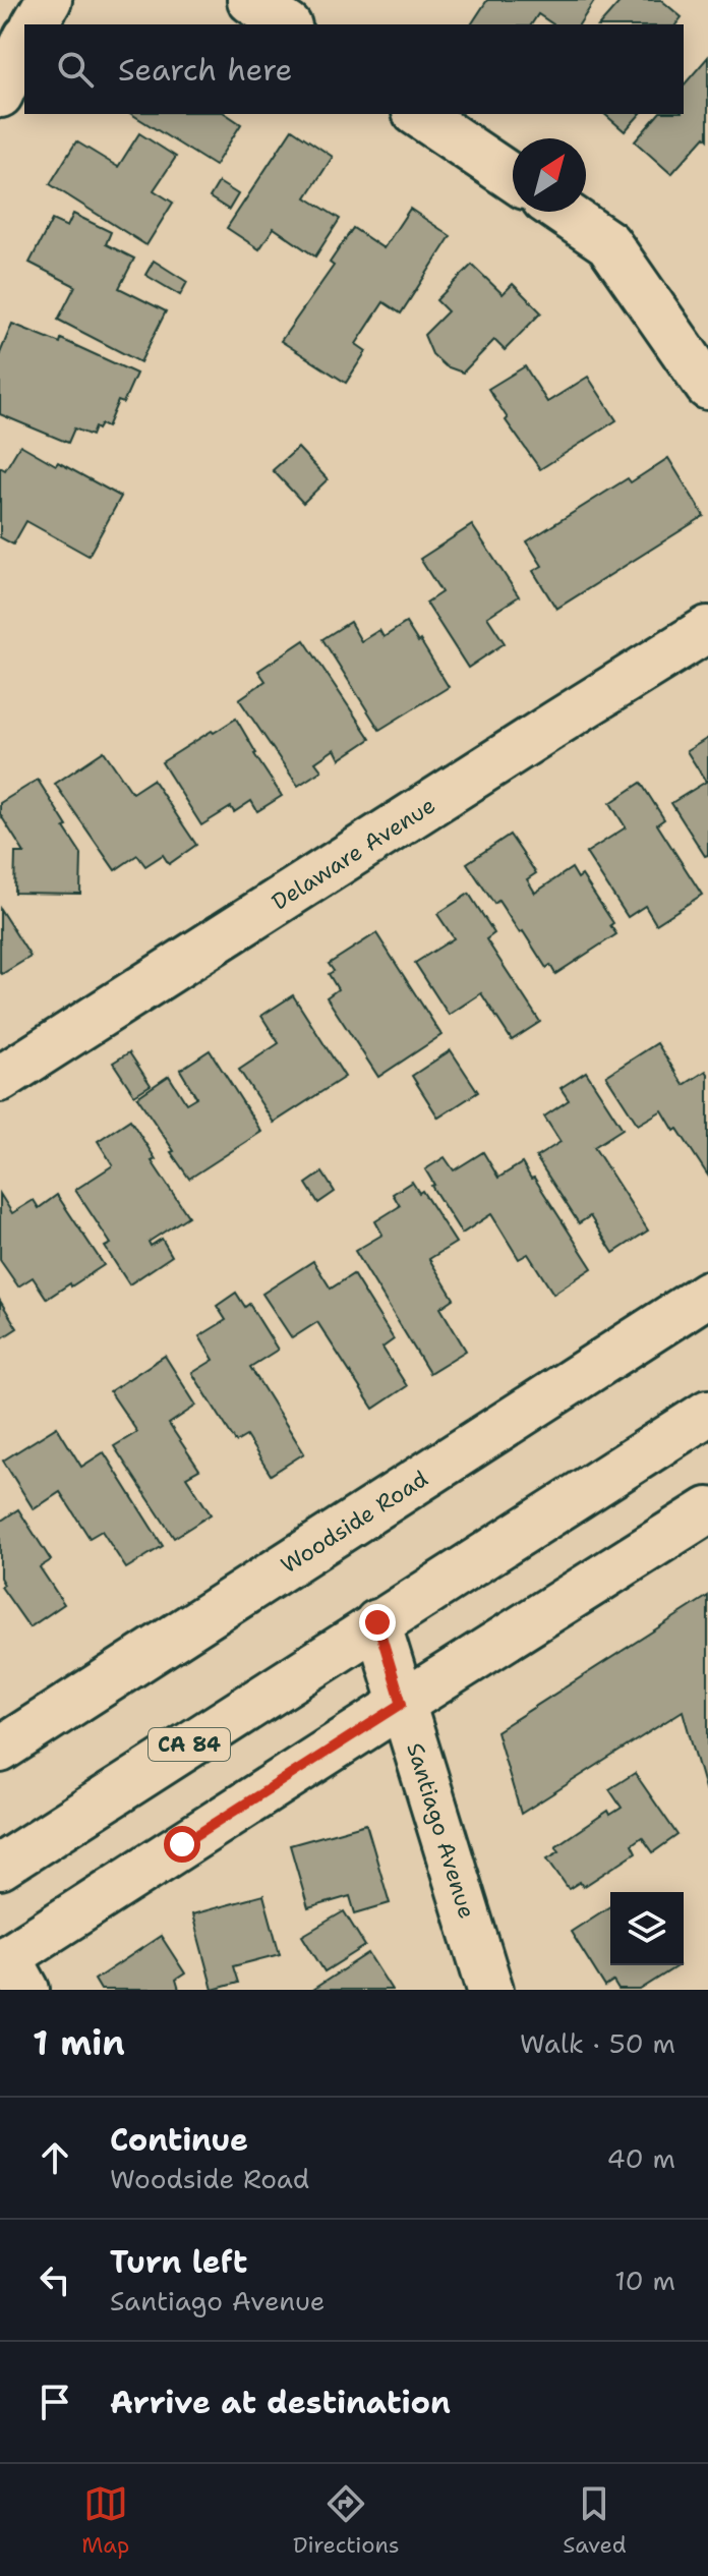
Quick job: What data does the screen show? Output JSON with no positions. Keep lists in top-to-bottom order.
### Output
{
  "streets": {
    "street": [
      "Delaware Avenue",
      "Woodside Road",
      "CA 84",
      "Santiago Avenue"
    ]
  },
  "crossings": [
    ["CA 84", "Santiago Avenue"]
  ],
  "north": "top right",
  "page": {
    "search": "Search here",
    "heading": ["1 min", "Walk · 50 m"],
    "list": [
      ["Continue", "Woodside Road", "40 m"],
      ["Turn left", "Santiago Avenue", "10 m"],
      "Arrive at destination"
    ],
    "nav": ["Map", "Directions", "Saved"]
  }
}
